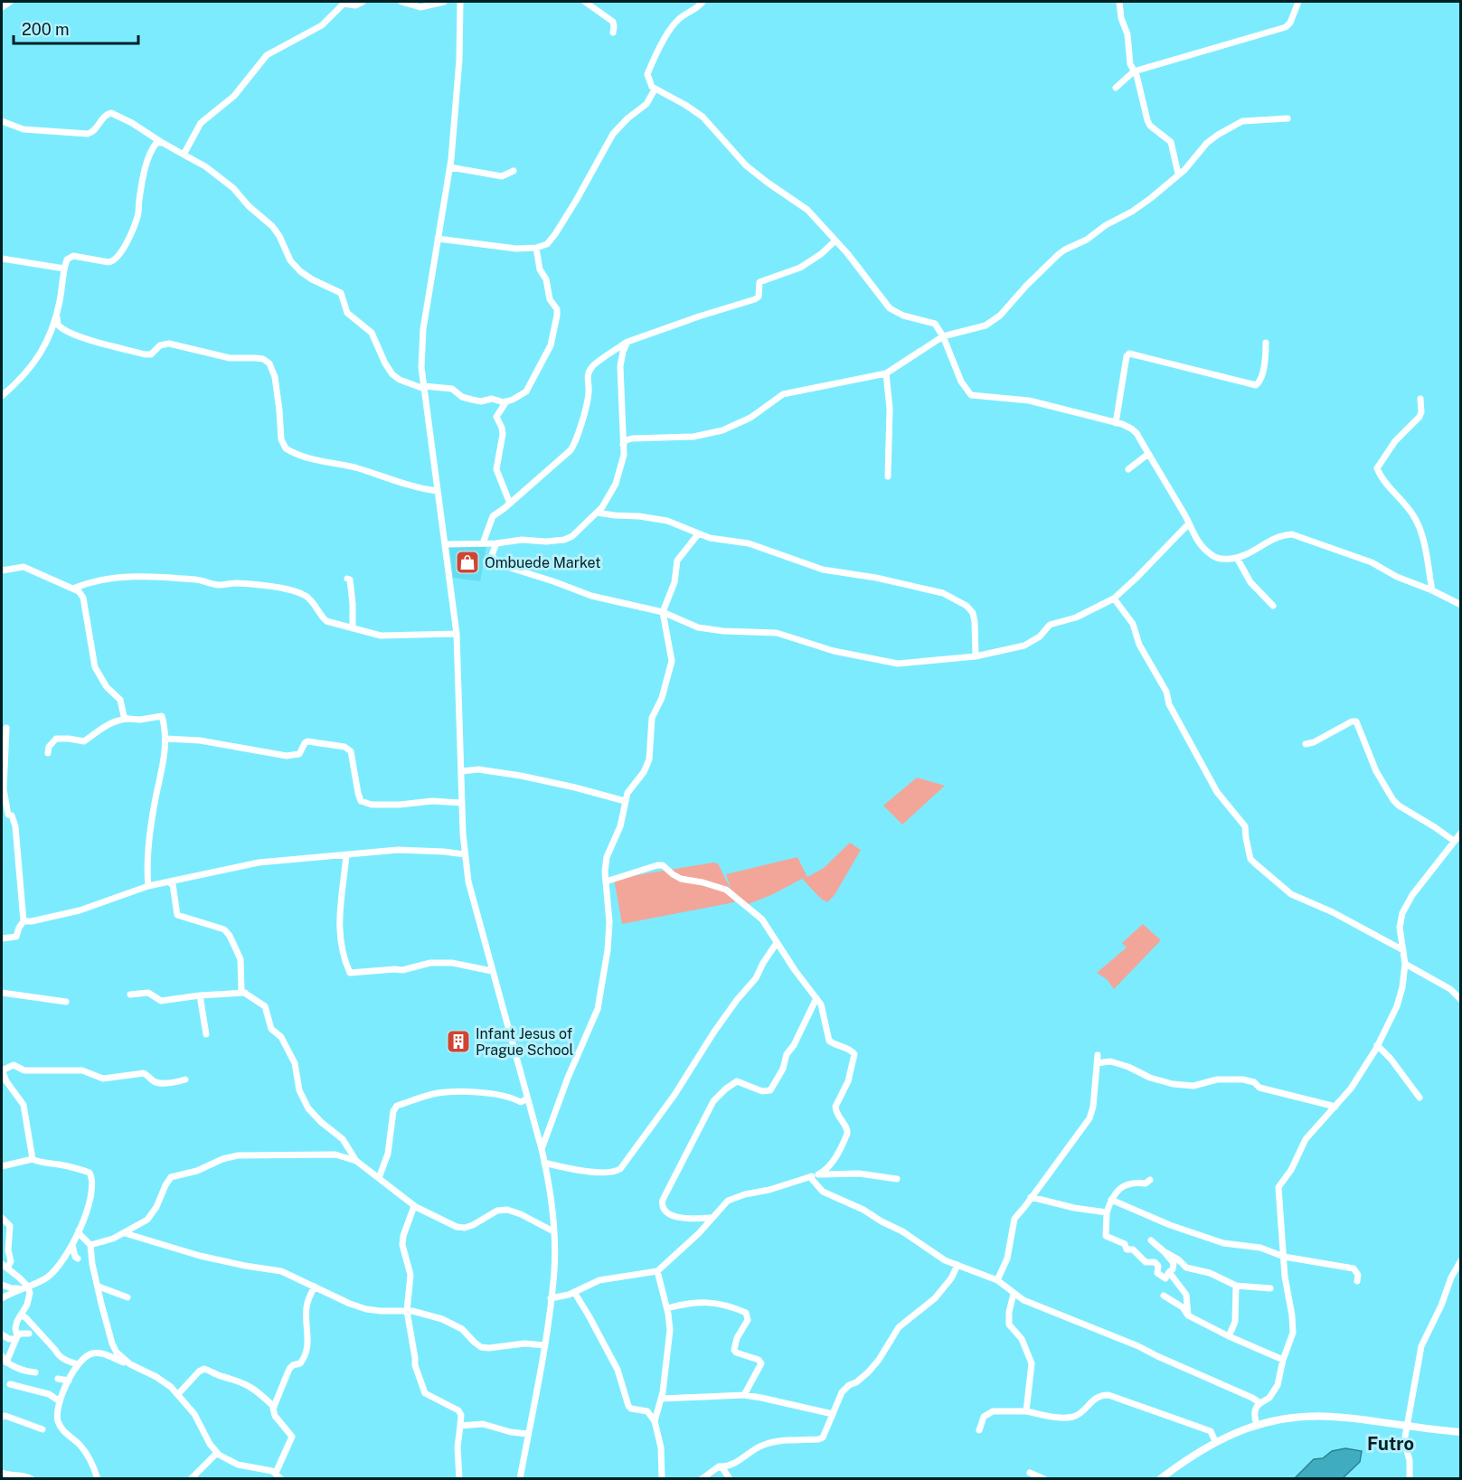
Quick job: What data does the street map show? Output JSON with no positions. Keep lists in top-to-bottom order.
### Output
{
  "districts": ["Futro"],
  "places": {
    "shop": ["Ombuede Market"],
    "building": ["Infant Jesus of Prague School"]
  },
  "scale_bar": "200 m"
}
